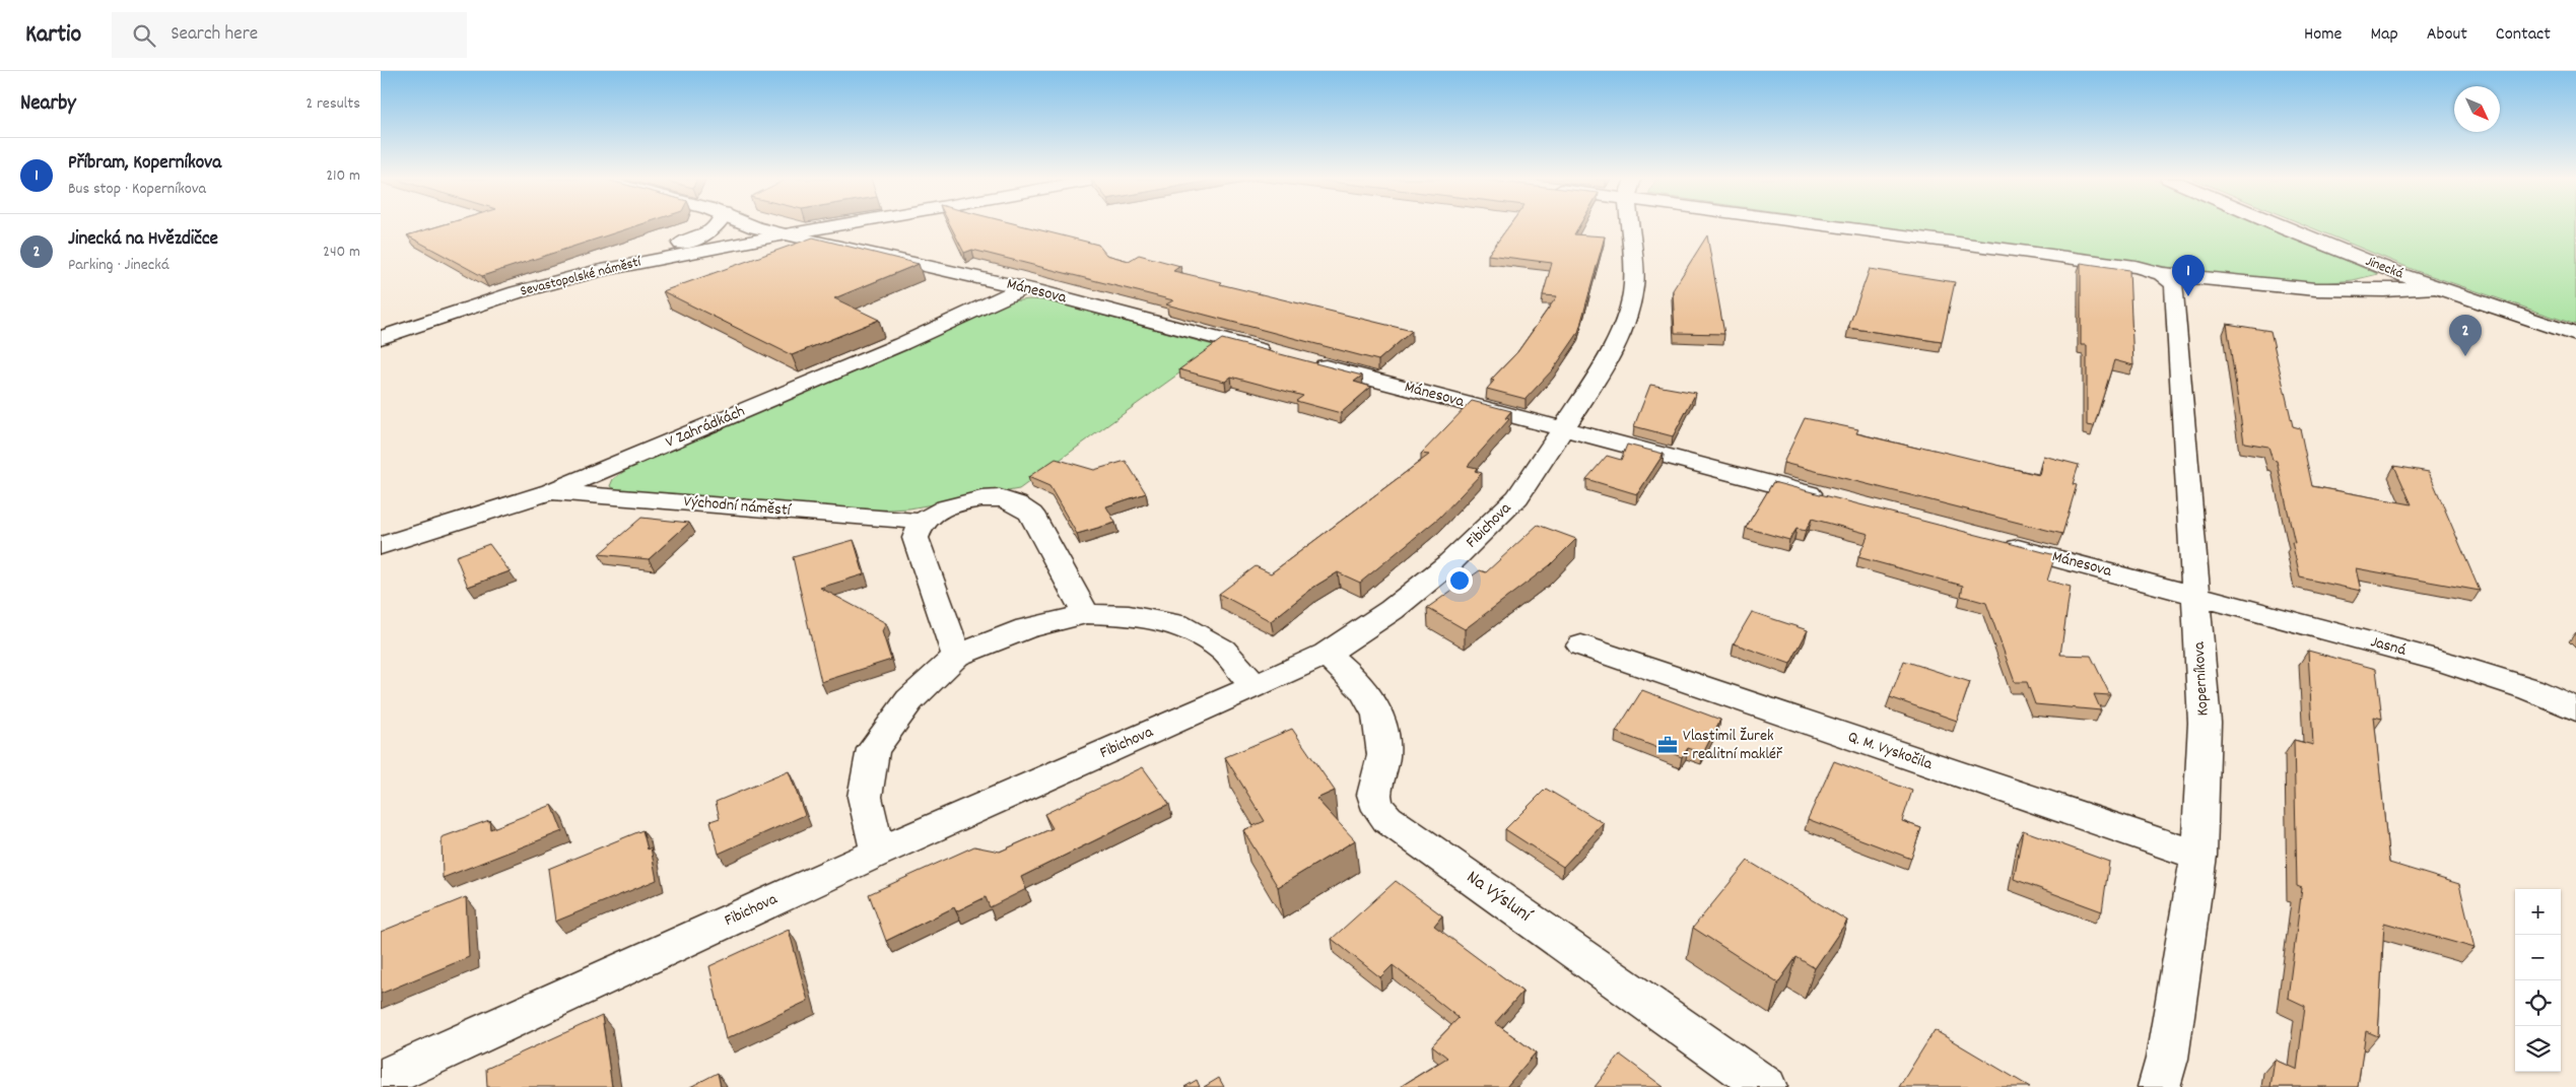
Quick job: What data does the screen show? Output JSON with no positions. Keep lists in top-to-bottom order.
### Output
{
  "streets": {
    "street": [
      "Jinecká",
      "Sevastopolské náměstí",
      "Mánesova",
      "V Zahrádkách",
      "Východní náměstí",
      "Fibichova",
      "Jasná",
      "Koperníkova",
      "Q. M. Vyskočila",
      "Na Výsluní"
    ]
  },
  "crossings": [
    ["Sevastopolské náměstí", "Mánesova"],
    ["Mánesova", "V Zahrádkách"],
    ["Mánesova", "Fibichova"],
    ["Mánesova", "Jasná"],
    ["Mánesova", "Koperníkova"],
    ["V Zahrádkách", "Východní náměstí"],
    ["Fibichova", "Na Výsluní"],
    ["Jasná", "Koperníkova"],
    ["Koperníkova", "Q. M. Vyskočila"]
  ],
  "places": {
    "office": ["Vlastimil Žurek - realitní makléř"]
  },
  "north": "bottom right",
  "page": {
    "header": "Kartio",
    "search": "Search here",
    "nav": [
      "Home",
      "Map",
      "About",
      "Contact"
    ],
    "heading": ["Nearby", "2 results"],
    "list": [
      {
        "mark": "1",
        "name": "Příbram, Koperníkova",
        "note": "Bus stop · Koperníkova",
        "value": "210 m"
      },
      {
        "mark": "2",
        "name": "Jinecká na Hvězdičce",
        "note": "Parking · Jinecká",
        "value": "240 m"
      }
    ],
    "pins": ["1", "2"],
    "map_buttons": ["+", "−"]
  }
}
